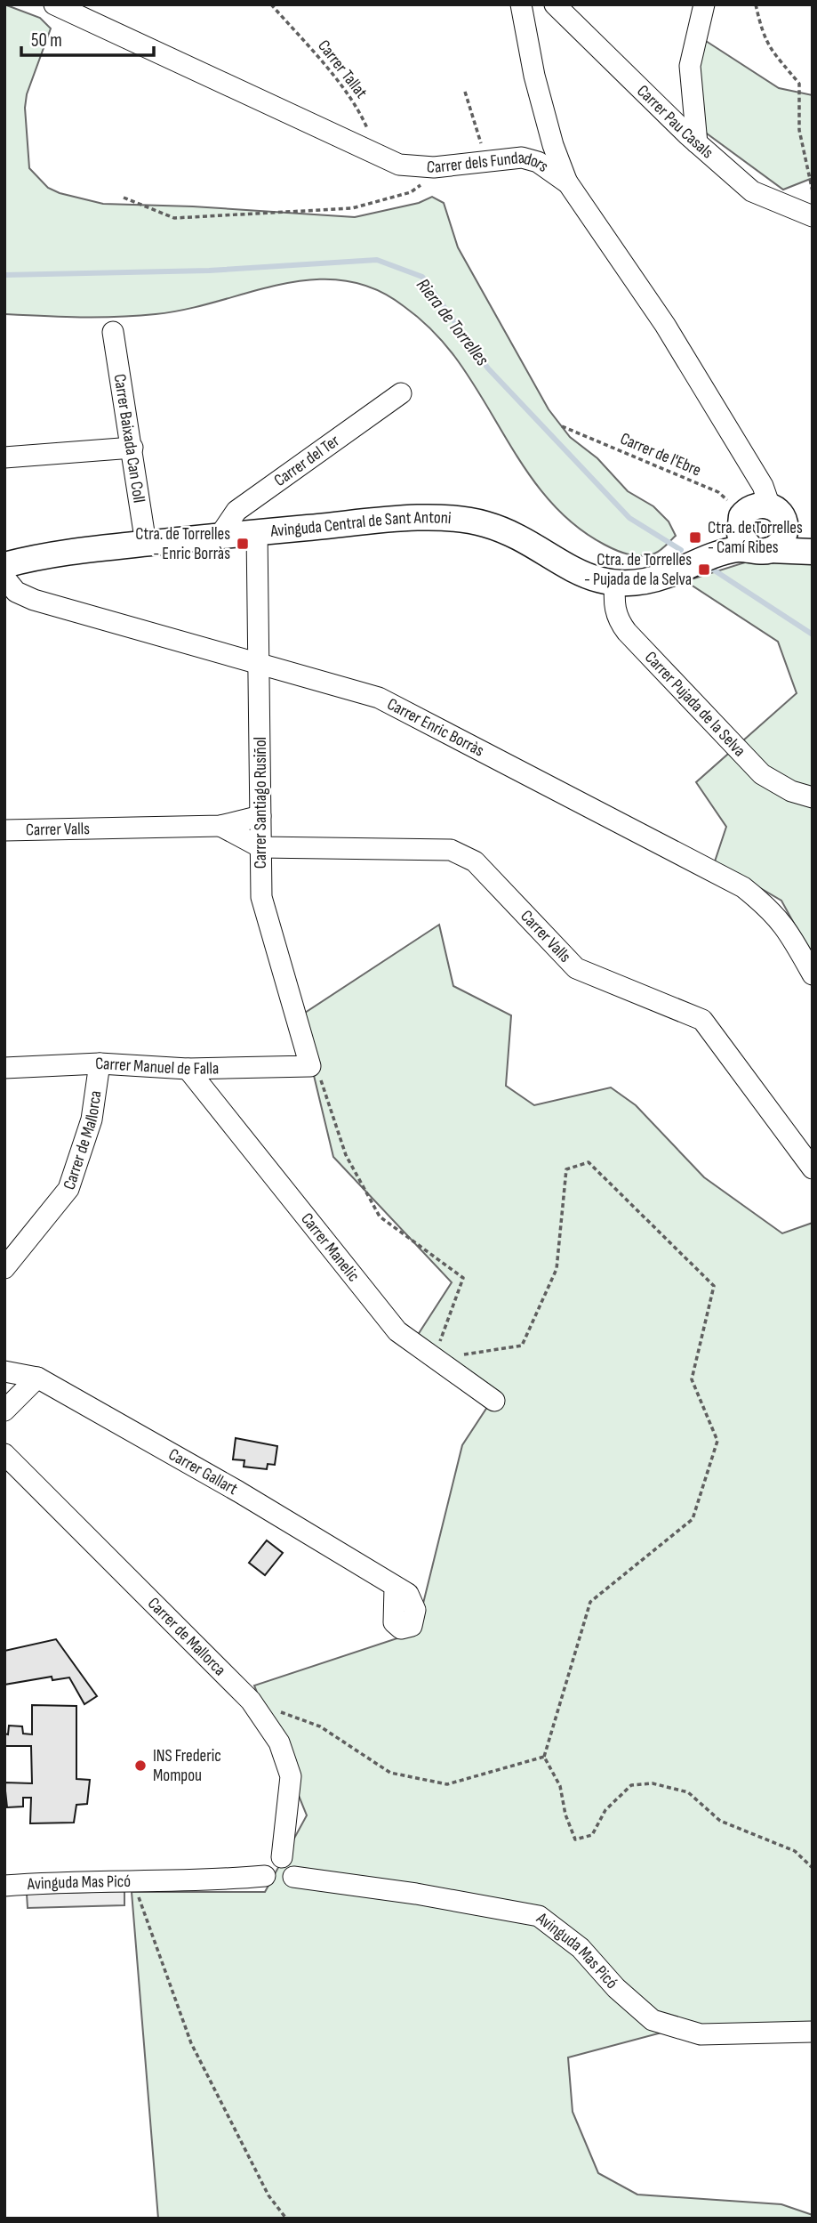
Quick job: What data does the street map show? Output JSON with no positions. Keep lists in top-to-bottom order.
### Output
{
  "streets": {
    "main road": ["Avinguda Central de Sant Antoni"],
    "street": [
      "Carrer Pau Casals",
      "Carrer dels Fundadors",
      "Carrer Baixada Can Coll",
      "Carrer del Ter",
      "Carrer Pujada de la Selva",
      "Carrer Enric Borràs",
      "Carrer Santiago Rusiñol",
      "Carrer Valls",
      "Carrer Manuel de Falla",
      "Carrer de Mallorca",
      "Carrer Manelic",
      "Carrer Gallart",
      "Avinguda Mas Picó"
    ],
    "path": ["Carrer Tallat", "Carrer de l'Ebre"]
  },
  "crossings": [
    ["Carrer Tallat", "Carrer dels Fundadors"],
    ["Carrer dels Fundadors", "Carrer de l'Ebre"],
    ["Carrer dels Fundadors", "Avinguda Central de Sant Antoni"],
    ["Carrer Baixada Can Coll", "Avinguda Central de Sant Antoni"],
    ["Carrer de l'Ebre", "Avinguda Central de Sant Antoni"],
    ["Carrer del Ter", "Avinguda Central de Sant Antoni"],
    ["Avinguda Central de Sant Antoni", "Carrer Pujada de la Selva"],
    ["Avinguda Central de Sant Antoni", "Carrer Santiago Rusiñol"],
    ["Carrer Enric Borràs", "Carrer Santiago Rusiñol"],
    ["Carrer Santiago Rusiñol", "Carrer Valls"],
    ["Carrer Santiago Rusiñol", "Carrer Manuel de Falla"],
    ["Carrer Manuel de Falla", "Carrer de Mallorca"],
    ["Carrer Manuel de Falla", "Carrer Manelic"],
    ["Carrer de Mallorca", "Avinguda Mas Picó"]
  ],
  "water": ["Riera de Torrelles"],
  "places": {
    "transit": ["Ctra. de Torrelles - Camí Ribes", "Ctra. de Torrelles - Enric Borràs", "Ctra. de Torrelles - Pujada de la Selva"],
    "other": ["INS Frederic Mompou"]
  },
  "scale_bar": "50 m"
}
